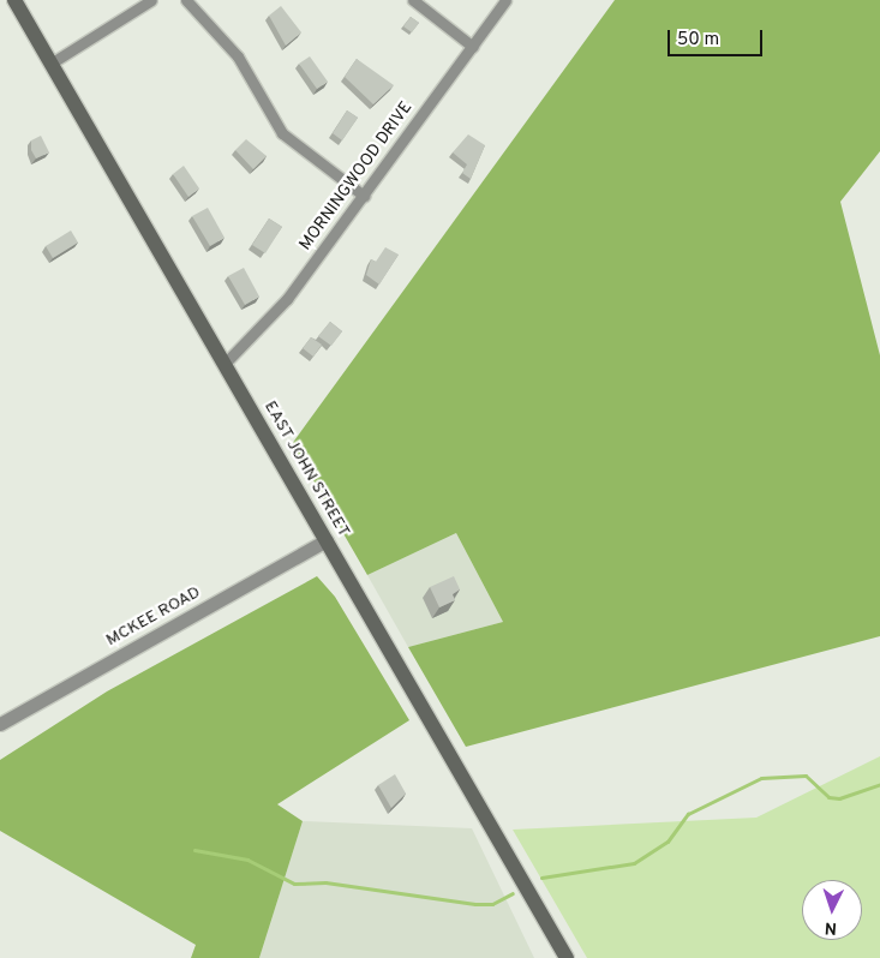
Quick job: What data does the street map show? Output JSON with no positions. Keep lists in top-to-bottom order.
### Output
{
  "streets": {
    "main road": ["EAST JOHN STREET"],
    "street": ["MORNINGWOOD DRIVE", "MCKEE ROAD"]
  },
  "crossings": [
    ["MORNINGWOOD DRIVE", "EAST JOHN STREET"],
    ["EAST JOHN STREET", "MCKEE ROAD"]
  ],
  "scale_bar": "50 m",
  "north": "bottom"
}
